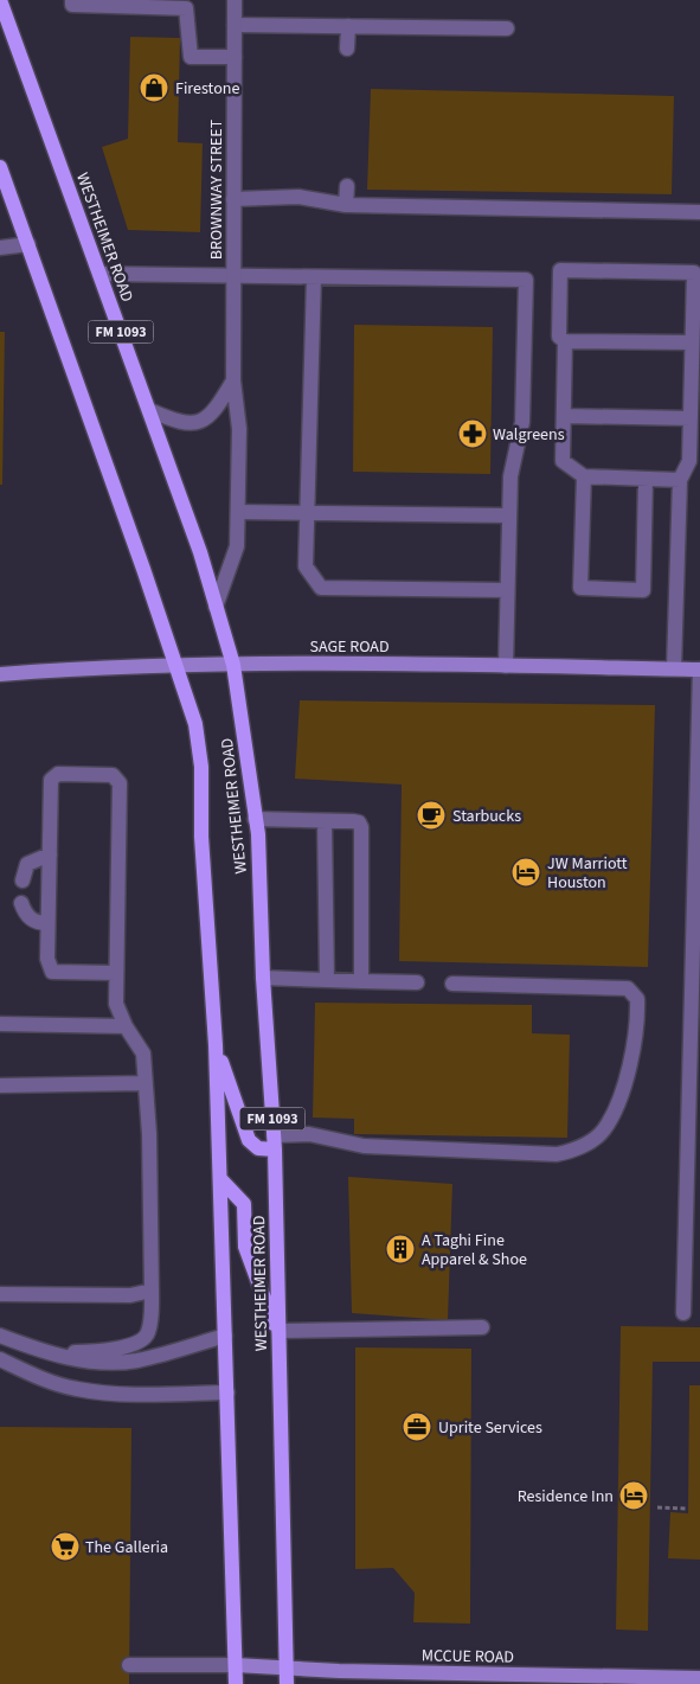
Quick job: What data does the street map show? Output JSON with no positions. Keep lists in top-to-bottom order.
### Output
{
  "streets": {
    "main road": [
      "WESTHEIMER ROAD",
      "FM 1093",
      "SAGE ROAD",
      "MCCUE ROAD"
    ],
    "street": ["BROWNWAY STREET"]
  },
  "crossings": [
    ["BROWNWAY STREET", "WESTHEIMER ROAD"],
    ["WESTHEIMER ROAD", "SAGE ROAD"],
    ["WESTHEIMER ROAD", "MCCUE ROAD"]
  ],
  "places": {
    "shop": ["Firestone"],
    "pharmacy": ["Walgreens"],
    "cafe": ["Starbucks"],
    "hotel": ["JW Marriott Houston", "Residence Inn"],
    "building": ["A Taghi Fine Apparel & Shoe"],
    "office": ["Uprite Services"],
    "supermarket": ["The Galleria"]
  }
}
